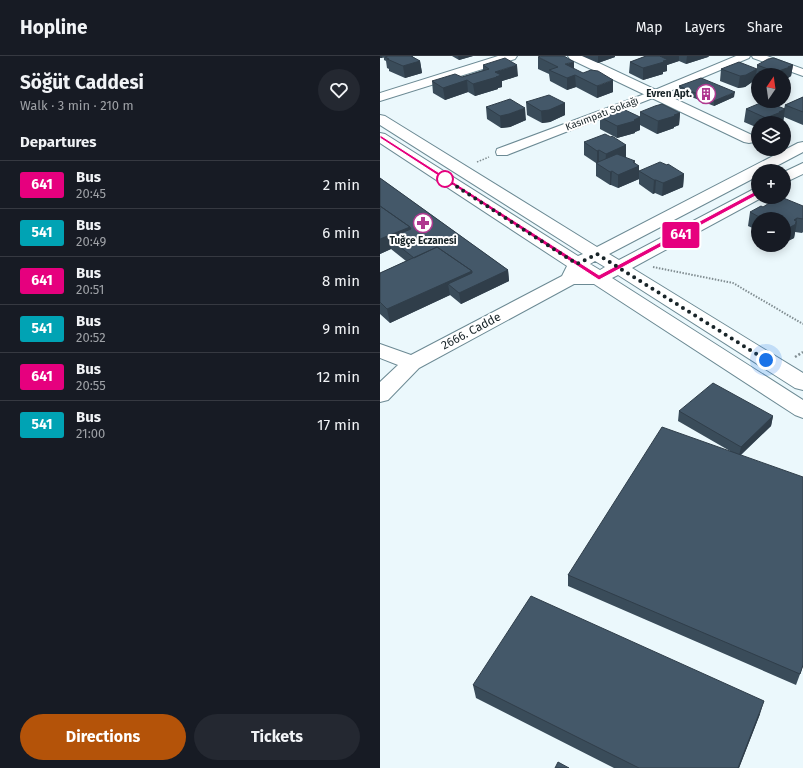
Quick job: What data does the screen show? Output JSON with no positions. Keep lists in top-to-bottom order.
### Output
{
  "streets": {
    "main road": ["2666. Cadde"],
    "street": ["Kasımpatı Sokağı"]
  },
  "places": {
    "building": ["Evren Apt."],
    "pharmacy": ["Tuğçe Eczanesi"]
  },
  "lines": ["bus line 641"],
  "north": "top",
  "page": {
    "header": "Hopline",
    "nav": ["Map", "Layers", "Share"],
    "heading": [
      ["Söğüt Caddesi", "Walk · 3 min · 210 m"],
      "Departures"
    ],
    "on_map": "641",
    "map_buttons": ["+", "−"],
    "list": [
      {
        "mark": "641",
        "name": "Bus",
        "note": "20:45",
        "value": "2 min"
      },
      {
        "mark": "541",
        "name": "Bus",
        "note": "20:49",
        "value": "6 min"
      },
      {
        "mark": "641",
        "name": "Bus",
        "note": "20:51",
        "value": "8 min"
      },
      {
        "mark": "541",
        "name": "Bus",
        "note": "20:52",
        "value": "9 min"
      },
      {
        "mark": "641",
        "name": "Bus",
        "note": "20:55",
        "value": "12 min"
      },
      {
        "mark": "541",
        "name": "Bus",
        "note": "21:00",
        "value": "17 min"
      }
    ],
    "buttons": ["Directions", "Tickets"]
  }
}
